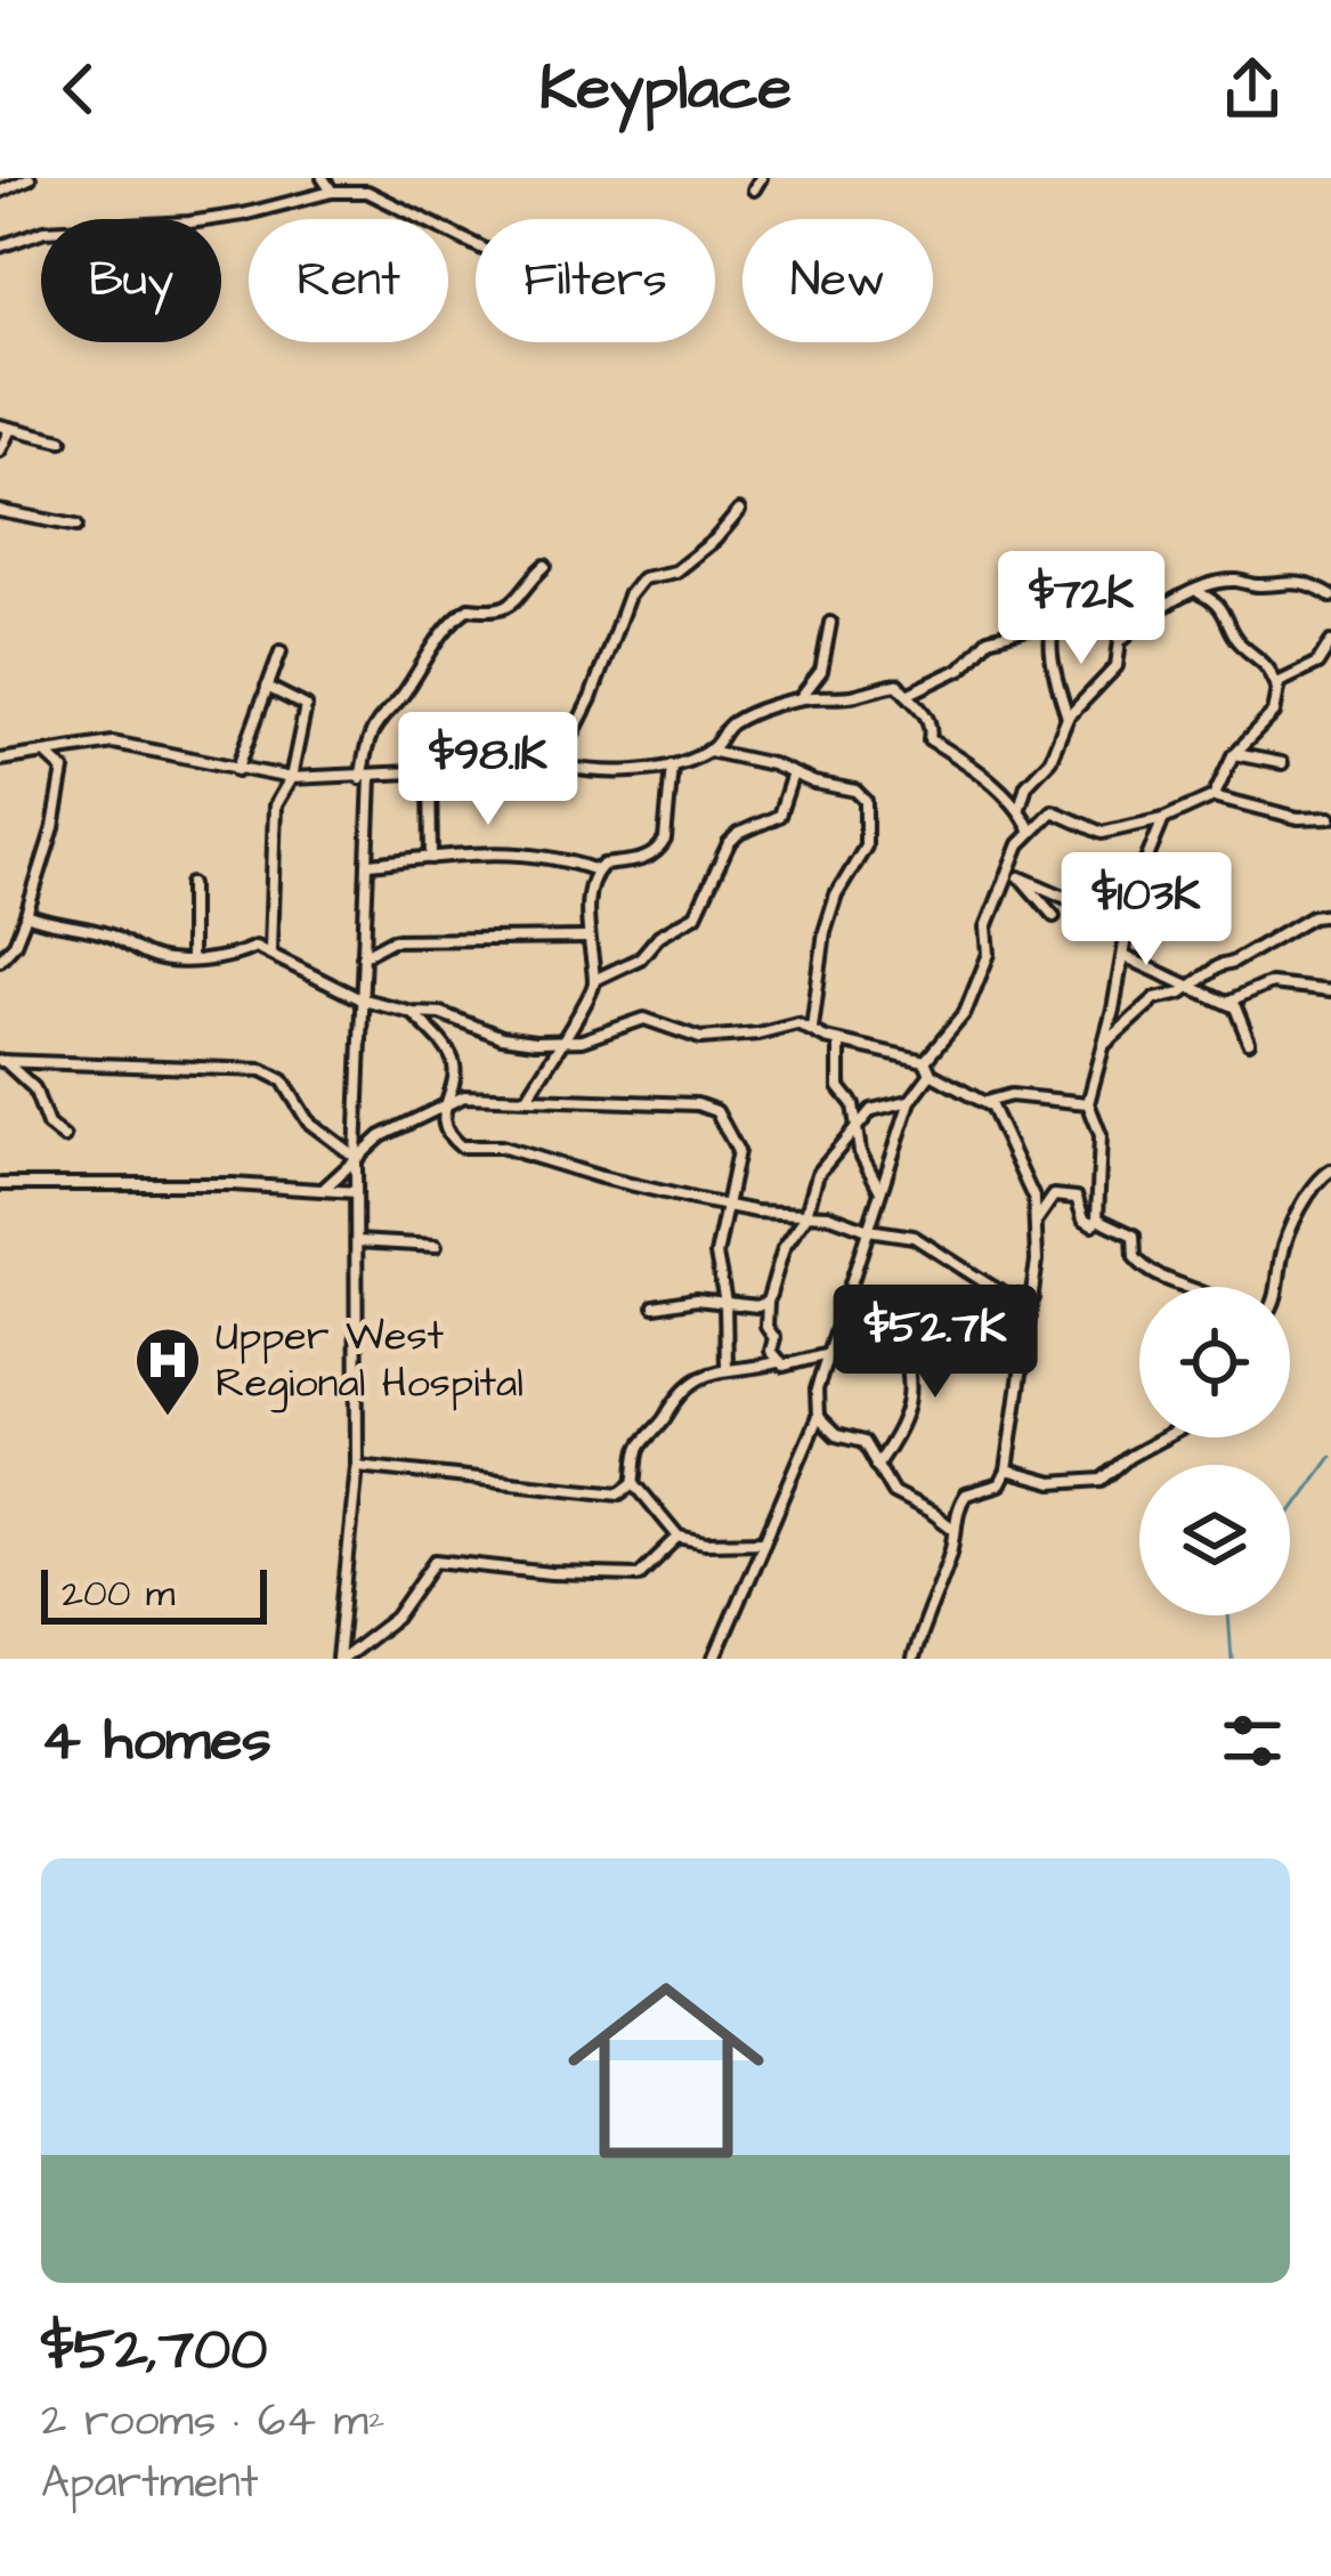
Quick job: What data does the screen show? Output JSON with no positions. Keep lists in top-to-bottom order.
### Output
{
  "places": {
    "hospital": ["Upper West Regional Hospital"]
  },
  "scale_bar": "200 m",
  "page": {
    "header": "Keyplace",
    "chip": [
      "Buy",
      "Rent",
      "Filters",
      "New"
    ],
    "price": [
      "$72K",
      "$98.1K",
      "$103K",
      "$52.7K"
    ],
    "scale": "200 m",
    "heading": "4 homes",
    "list": [
      {
        "name": "$52,700",
        "note": "2 rooms · 64 m² · Apartment"
      }
    ]
  }
}
